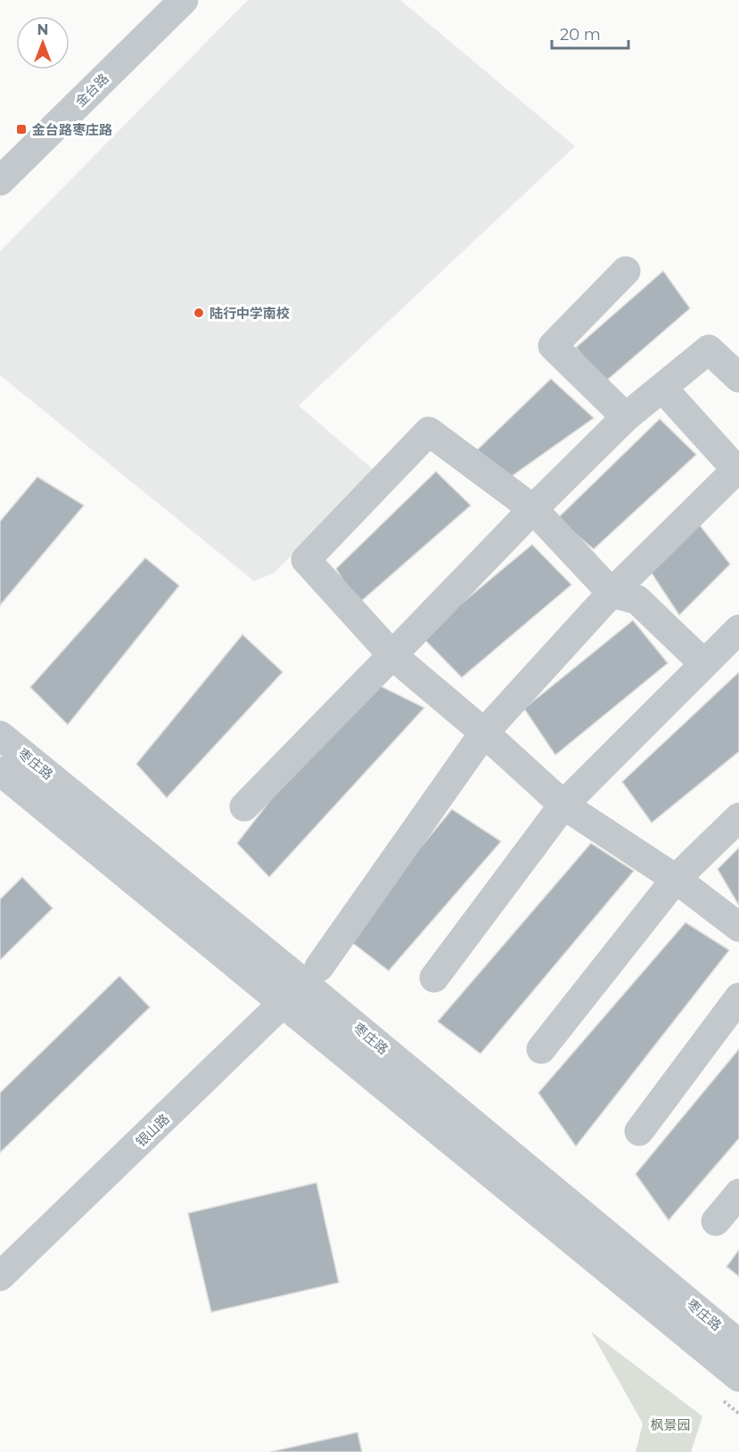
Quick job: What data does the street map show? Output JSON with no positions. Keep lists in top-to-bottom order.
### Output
{
  "streets": {
    "street": ["金台路", "枣庄路", "银山路"]
  },
  "crossings": [
    ["枣庄路", "银山路"]
  ],
  "parks": ["枫景园"],
  "places": {
    "transit": ["金台路枣庄路"],
    "other": ["陆行中学南校"]
  },
  "scale_bar": "20 m",
  "north": "top"
}
